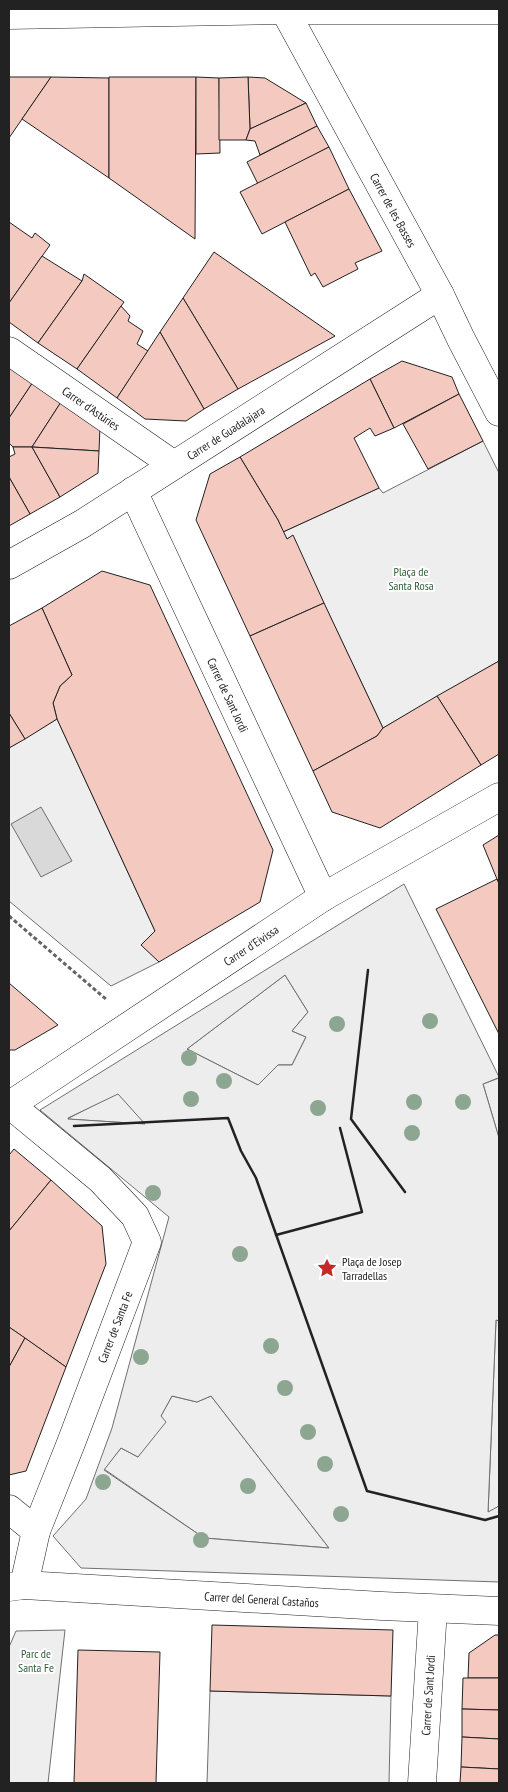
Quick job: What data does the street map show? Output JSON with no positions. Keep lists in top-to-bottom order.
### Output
{
  "streets": {
    "street": [
      "Carrer de les Basses",
      "Carrer d'Astúries",
      "Carrer de Guadalajara",
      "Carrer de Sant Jordi",
      "Carrer d'Eivissa",
      "Carrer de Santa Fe",
      "Carrer del General Castaños"
    ]
  },
  "crossings": [
    ["Carrer de les Basses", "Carrer de Guadalajara"],
    ["Carrer d'Astúries", "Carrer de Guadalajara"],
    ["Carrer de Guadalajara", "Carrer de Sant Jordi"],
    ["Carrer de Sant Jordi", "Carrer d'Eivissa"],
    ["Carrer de Sant Jordi", "Carrer del General Castaños"],
    ["Carrer d'Eivissa", "Carrer de Santa Fe"],
    ["Carrer de Santa Fe", "Carrer del General Castaños"]
  ],
  "parks": ["Plaça de Santa Rosa", "Parc de Santa Fe"],
  "places": {
    "place": ["Plaça de Josep Tarradellas"]
  }
}
